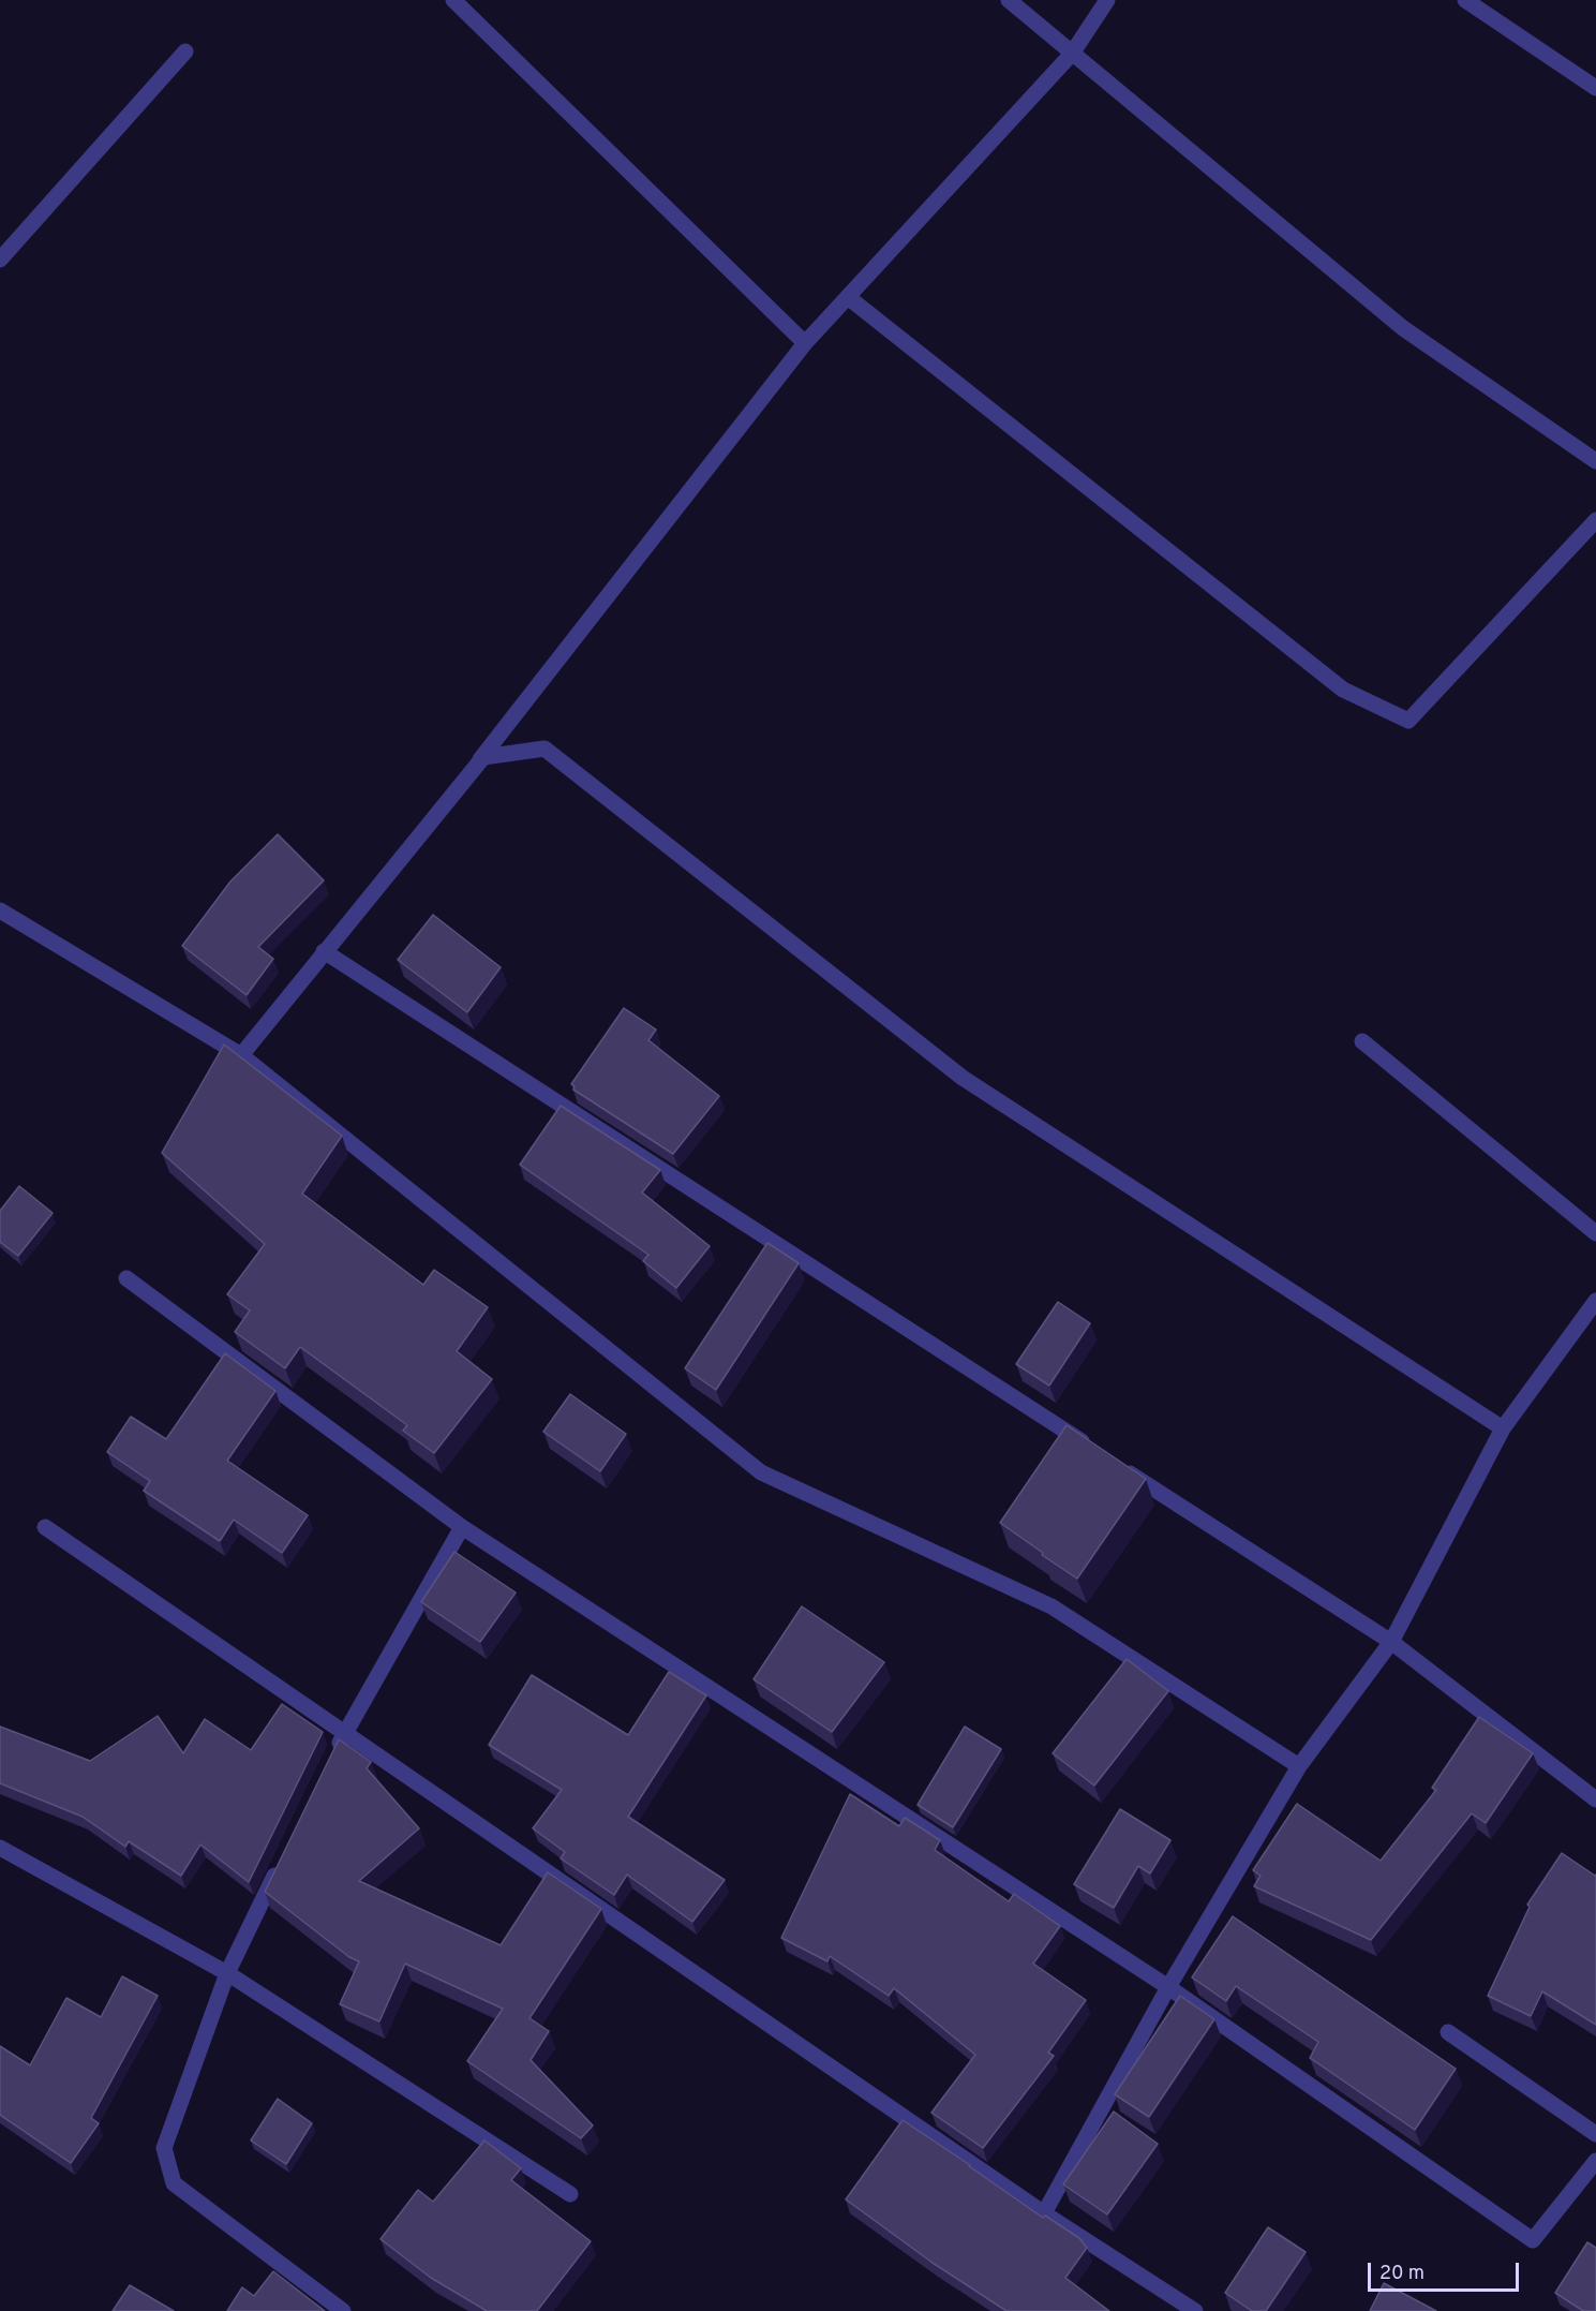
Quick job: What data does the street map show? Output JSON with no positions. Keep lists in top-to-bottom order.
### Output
{
  "scale_bar": "20 m"
}
